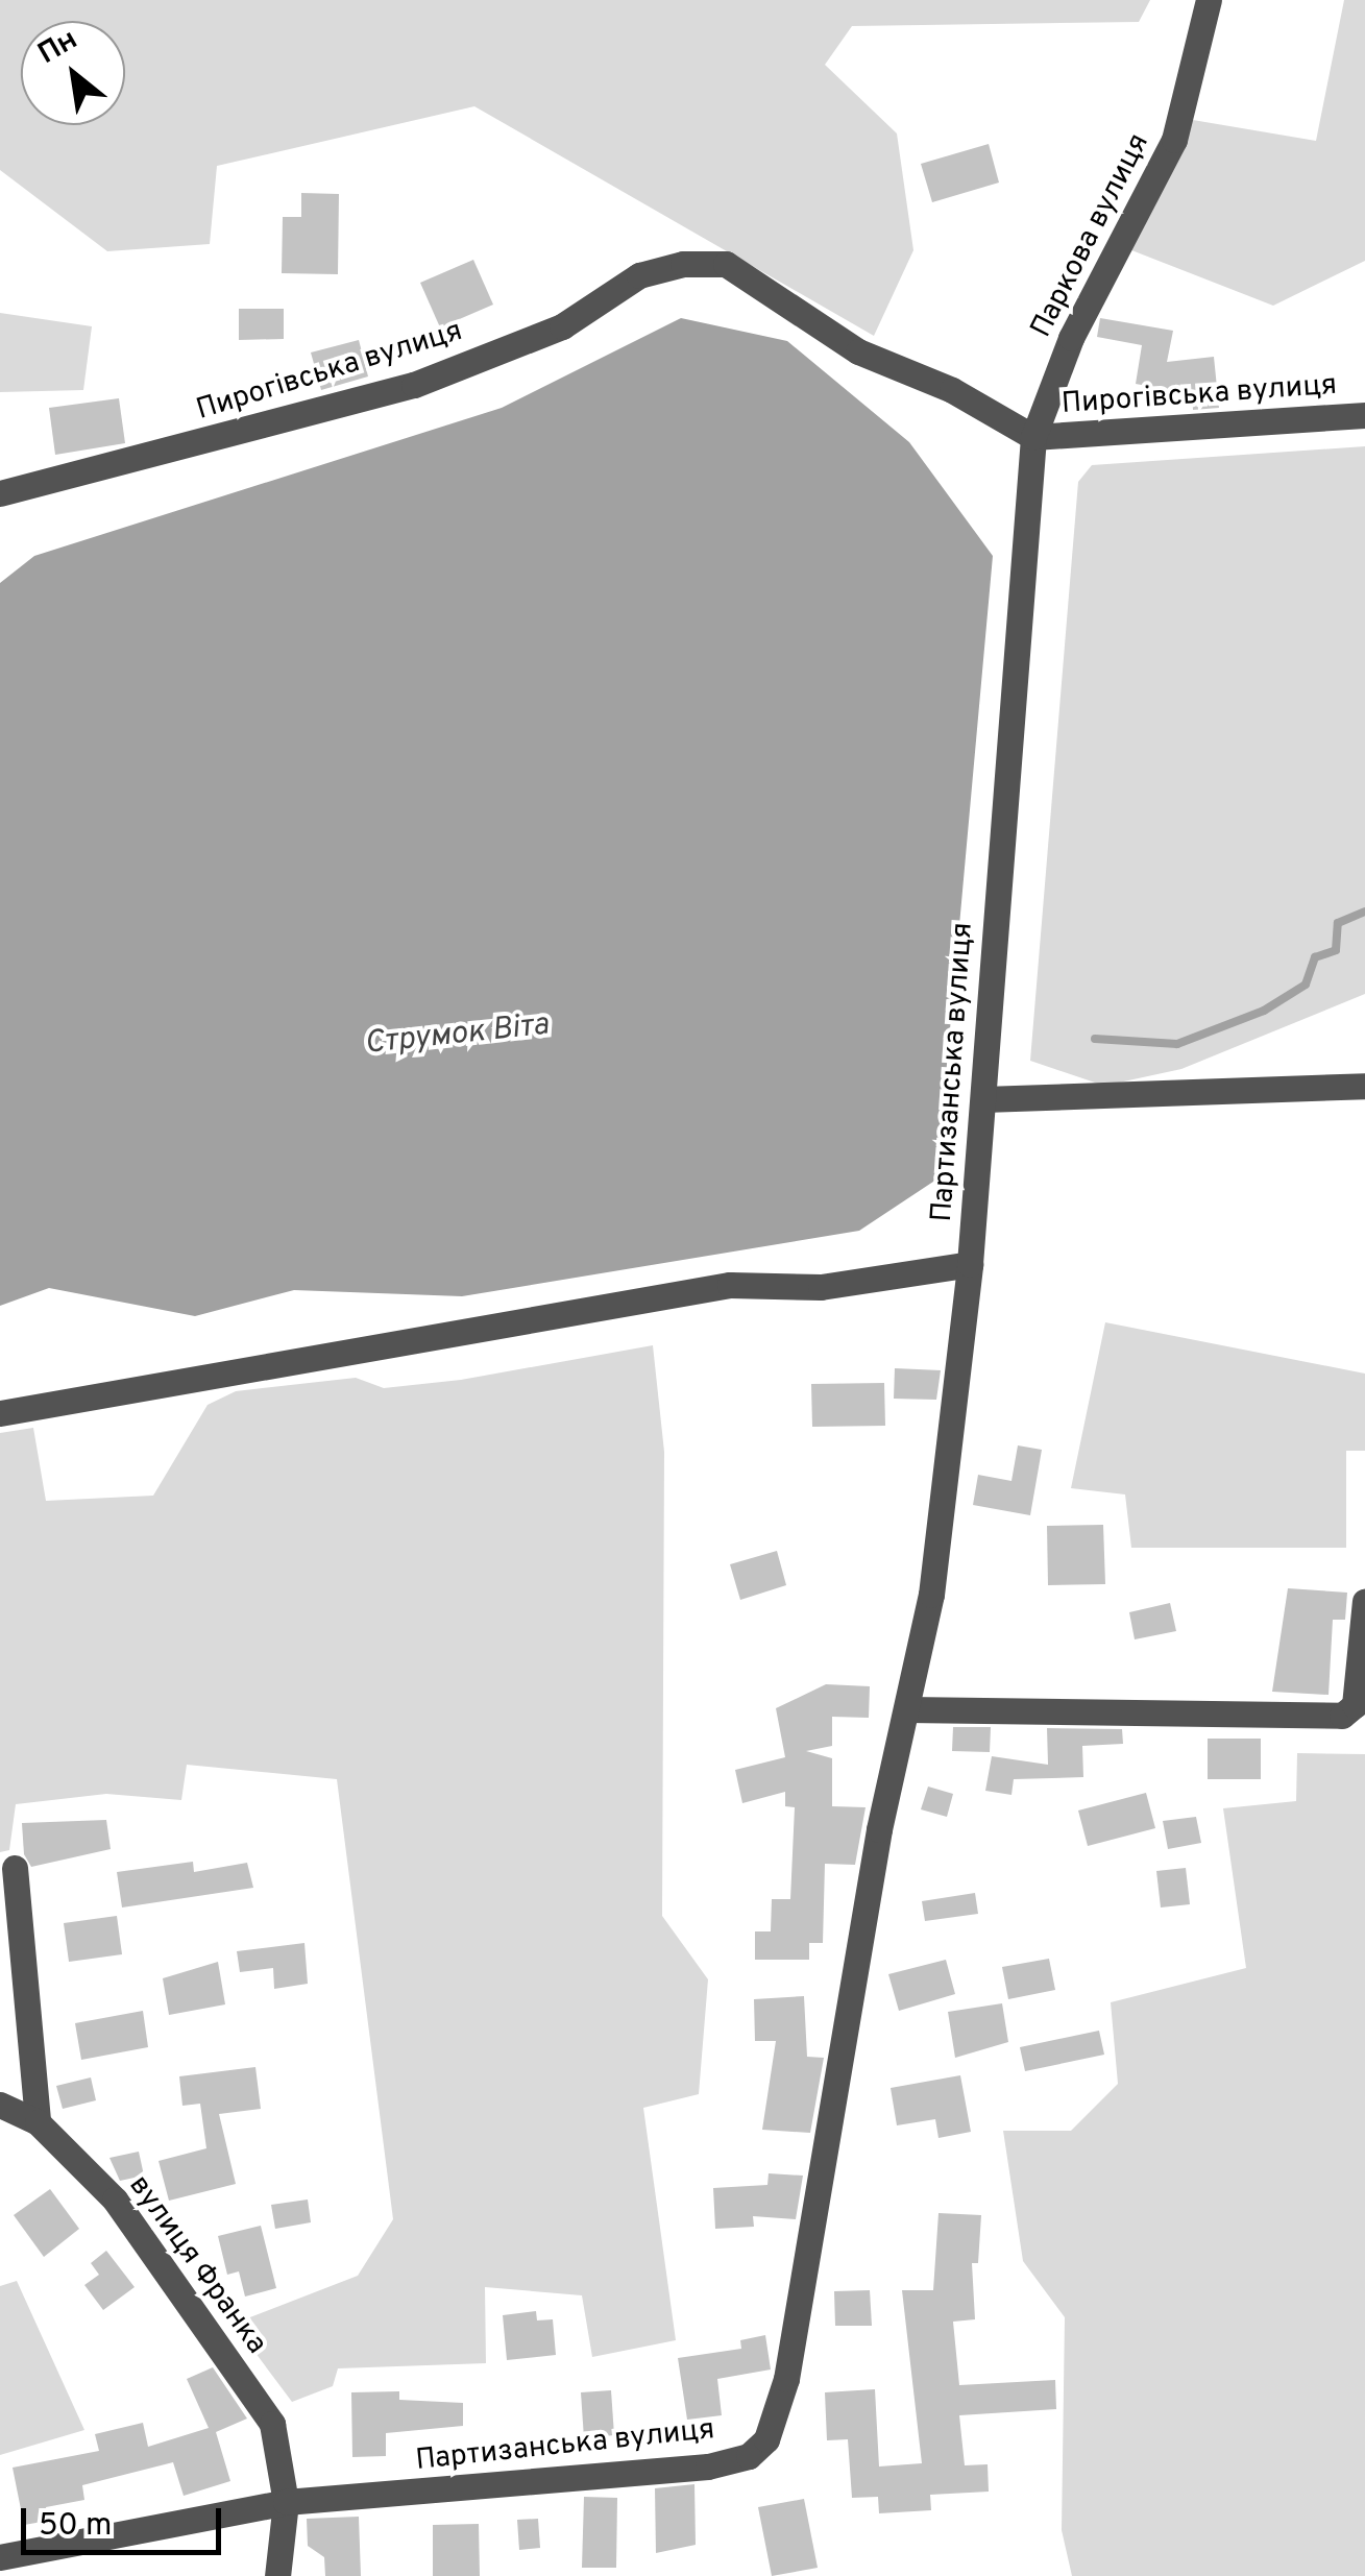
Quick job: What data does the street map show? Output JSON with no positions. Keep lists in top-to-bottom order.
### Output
{
  "streets": {
    "street": [
      "Паркова вулиця",
      "Пирогівська вулиця",
      "Партизанська вулиця",
      "вулиця Франка"
    ]
  },
  "crossings": [
    ["Паркова вулиця", "Пирогівська вулиця"],
    ["Паркова вулиця", "Партизанська вулиця"],
    ["Пирогівська вулиця", "Партизанська вулиця"],
    ["Партизанська вулиця", "вулиця Франка"]
  ],
  "water": ["Струмок Віта"],
  "scale_bar": "50 m",
  "north": "top left"
}
